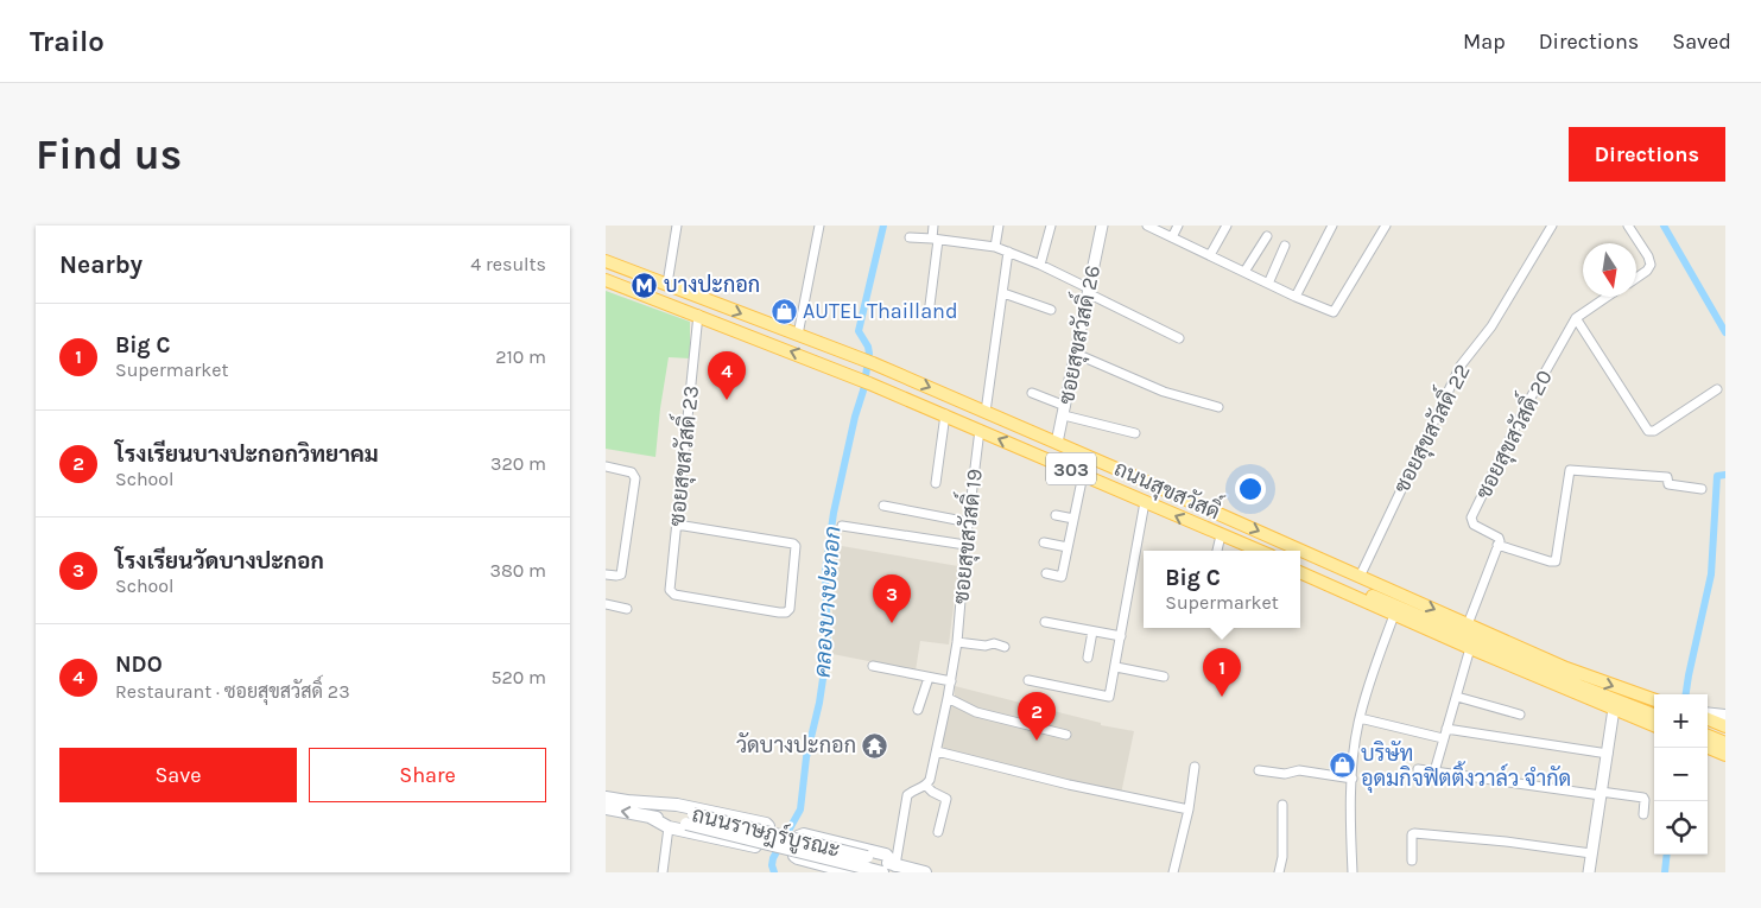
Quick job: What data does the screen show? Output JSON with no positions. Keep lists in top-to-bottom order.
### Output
{
  "streets": {
    "main road": ["303", "ถนนสุขสวัสดิ์", "ถนนราษฎร์บูรณะ"],
    "street": [
      "ซอยสุขสวัสดิ์ 26",
      "ซอยสุขสวัสดิ์ 22",
      "ซอยสุขสวัสดิ์ 20",
      "ซอยสุขสวัสดิ์ 23",
      "ซอยสุขสวัสดิ์ 19"
    ]
  },
  "crossings": [
    ["ซอยสุขสวัสดิ์ 26", "ถนนสุขสวัสดิ์"],
    ["ซอยสุขสวัสดิ์ 22", "ถนนสุขสวัสดิ์"],
    ["ซอยสุขสวัสดิ์ 23", "ถนนสุขสวัสดิ์"],
    ["ถนนสุขสวัสดิ์", "ซอยสุขสวัสดิ์ 19"]
  ],
  "water": ["คลองบางปะกอก"],
  "places": {
    "metro station": ["บางปะกอก"],
    "shop": ["AUTEL Thailland", "บริษัท อุดมกิจฟิตติ้งวาล์ว จำกัด"],
    "temple": ["วัดบางปะกอก"]
  },
  "north": "bottom",
  "page": {
    "header": "Trailo",
    "nav": ["Map", "Directions", "Saved"],
    "buttons": [
      "Directions",
      ["Save", "Share"]
    ],
    "title": "Find us",
    "heading": ["Nearby", "4 results"],
    "list": [
      {
        "mark": "1",
        "name": "Big C",
        "note": "Supermarket",
        "value": "210 m"
      },
      {
        "mark": "2",
        "name": "โรงเรียนบางปะกอกวิทยาคม",
        "note": "School",
        "value": "320 m"
      },
      {
        "mark": "3",
        "name": "โรงเรียนวัดบางปะกอก",
        "note": "School",
        "value": "380 m"
      },
      {
        "mark": "4",
        "name": "NDO",
        "note": "Restaurant · ซอยสุขสวัสดิ์ 23",
        "value": "520 m"
      }
    ],
    "pins": [
      "4",
      "3",
      "1",
      "2"
    ],
    "popup": ["Big C", "Supermarket"],
    "map_buttons": ["+", "−"]
  }
}
